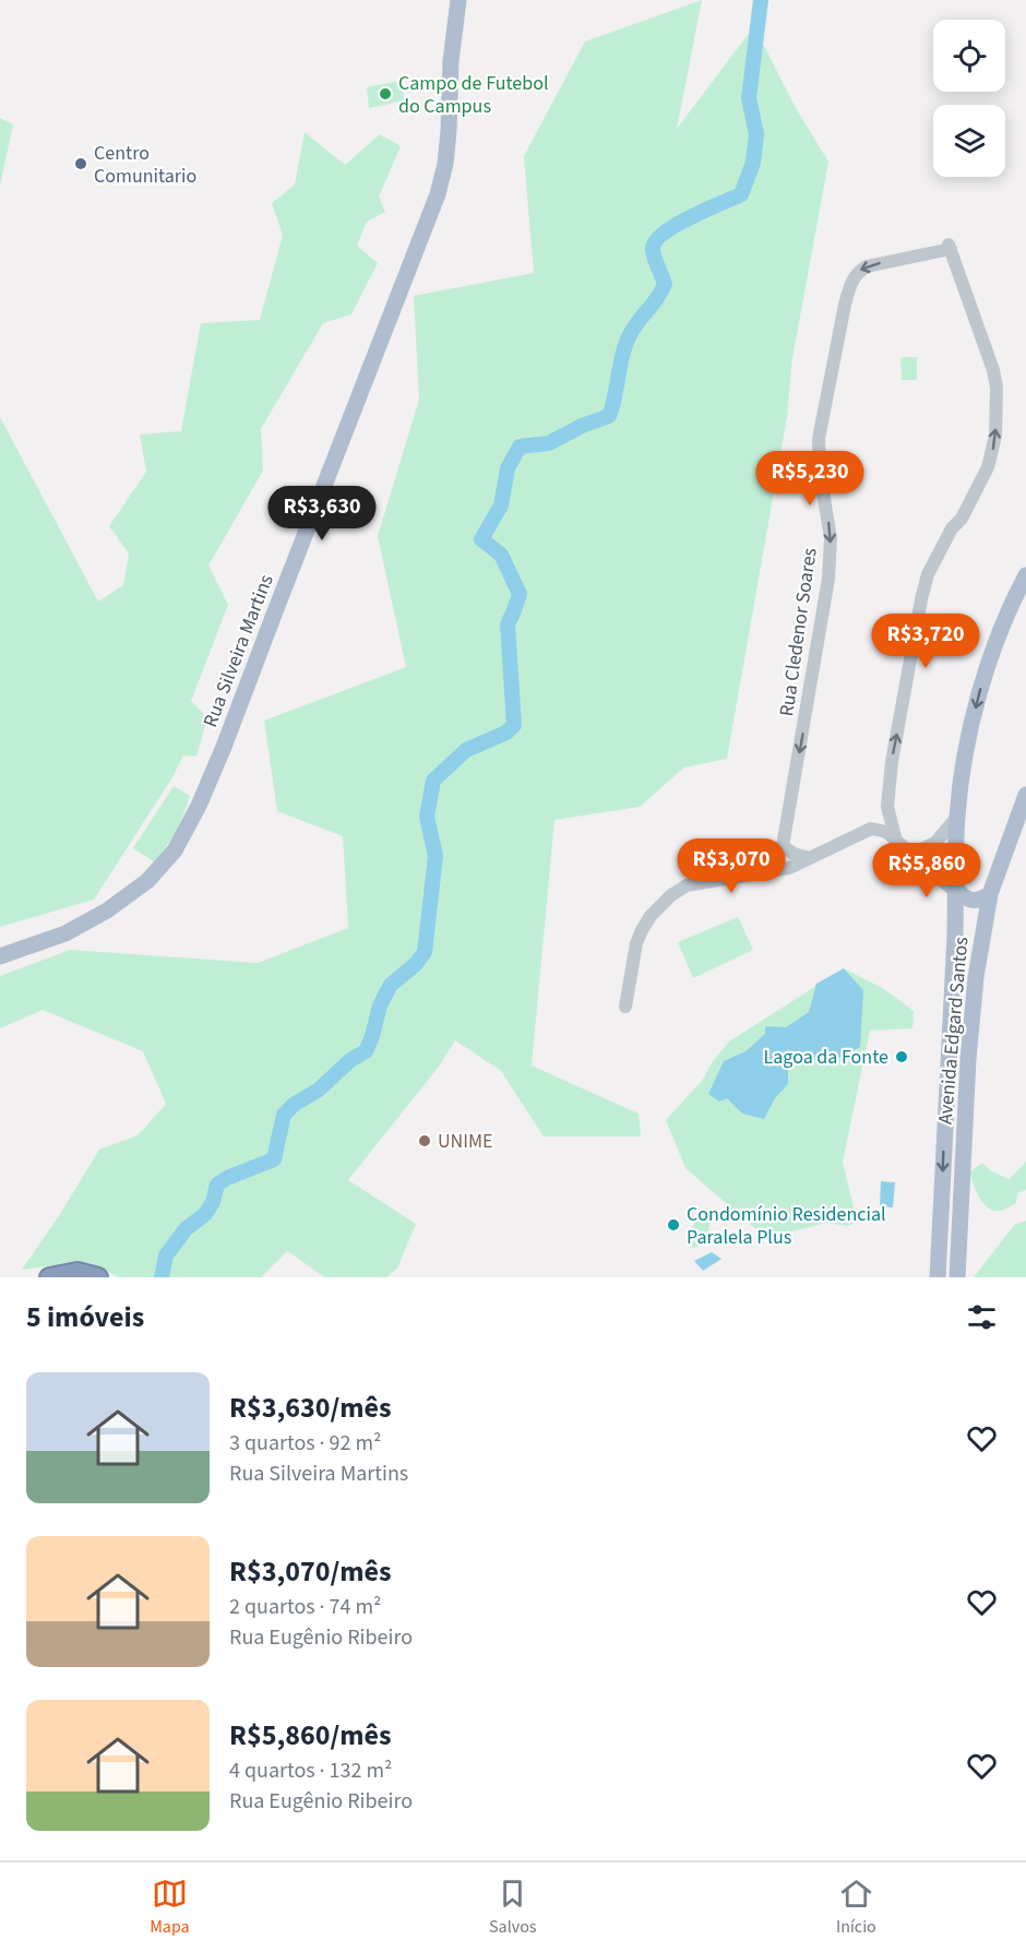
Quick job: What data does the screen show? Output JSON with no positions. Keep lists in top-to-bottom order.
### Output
{
  "streets": {
    "main road": ["Rua Silveira Martins", "Avenida Edgard Santos"],
    "street": ["Rua Cledenor Soares"]
  },
  "places": [
    "Campo de Futebol do Campus",
    "Centro Comunitario",
    "Lagoa da Fonte",
    "UNIME",
    "Condomínio Residencial Paralela Plus"
  ],
  "page": {
    "price": [
      "R$5,230",
      "R$3,630",
      "R$3,720",
      "R$3,070",
      "R$5,860"
    ],
    "heading": "5 imóveis",
    "list": [
      {
        "name": "R$3,630/mês",
        "note": "3 quartos · 92 m² · Rua Silveira Martins"
      },
      {
        "name": "R$3,070/mês",
        "note": "2 quartos · 74 m² · Rua Eugênio Ribeiro"
      },
      {
        "name": "R$5,860/mês",
        "note": "4 quartos · 132 m² · Rua Eugênio Ribeiro"
      }
    ],
    "tabs": ["Mapa", "Salvos", "Início"]
  }
}
